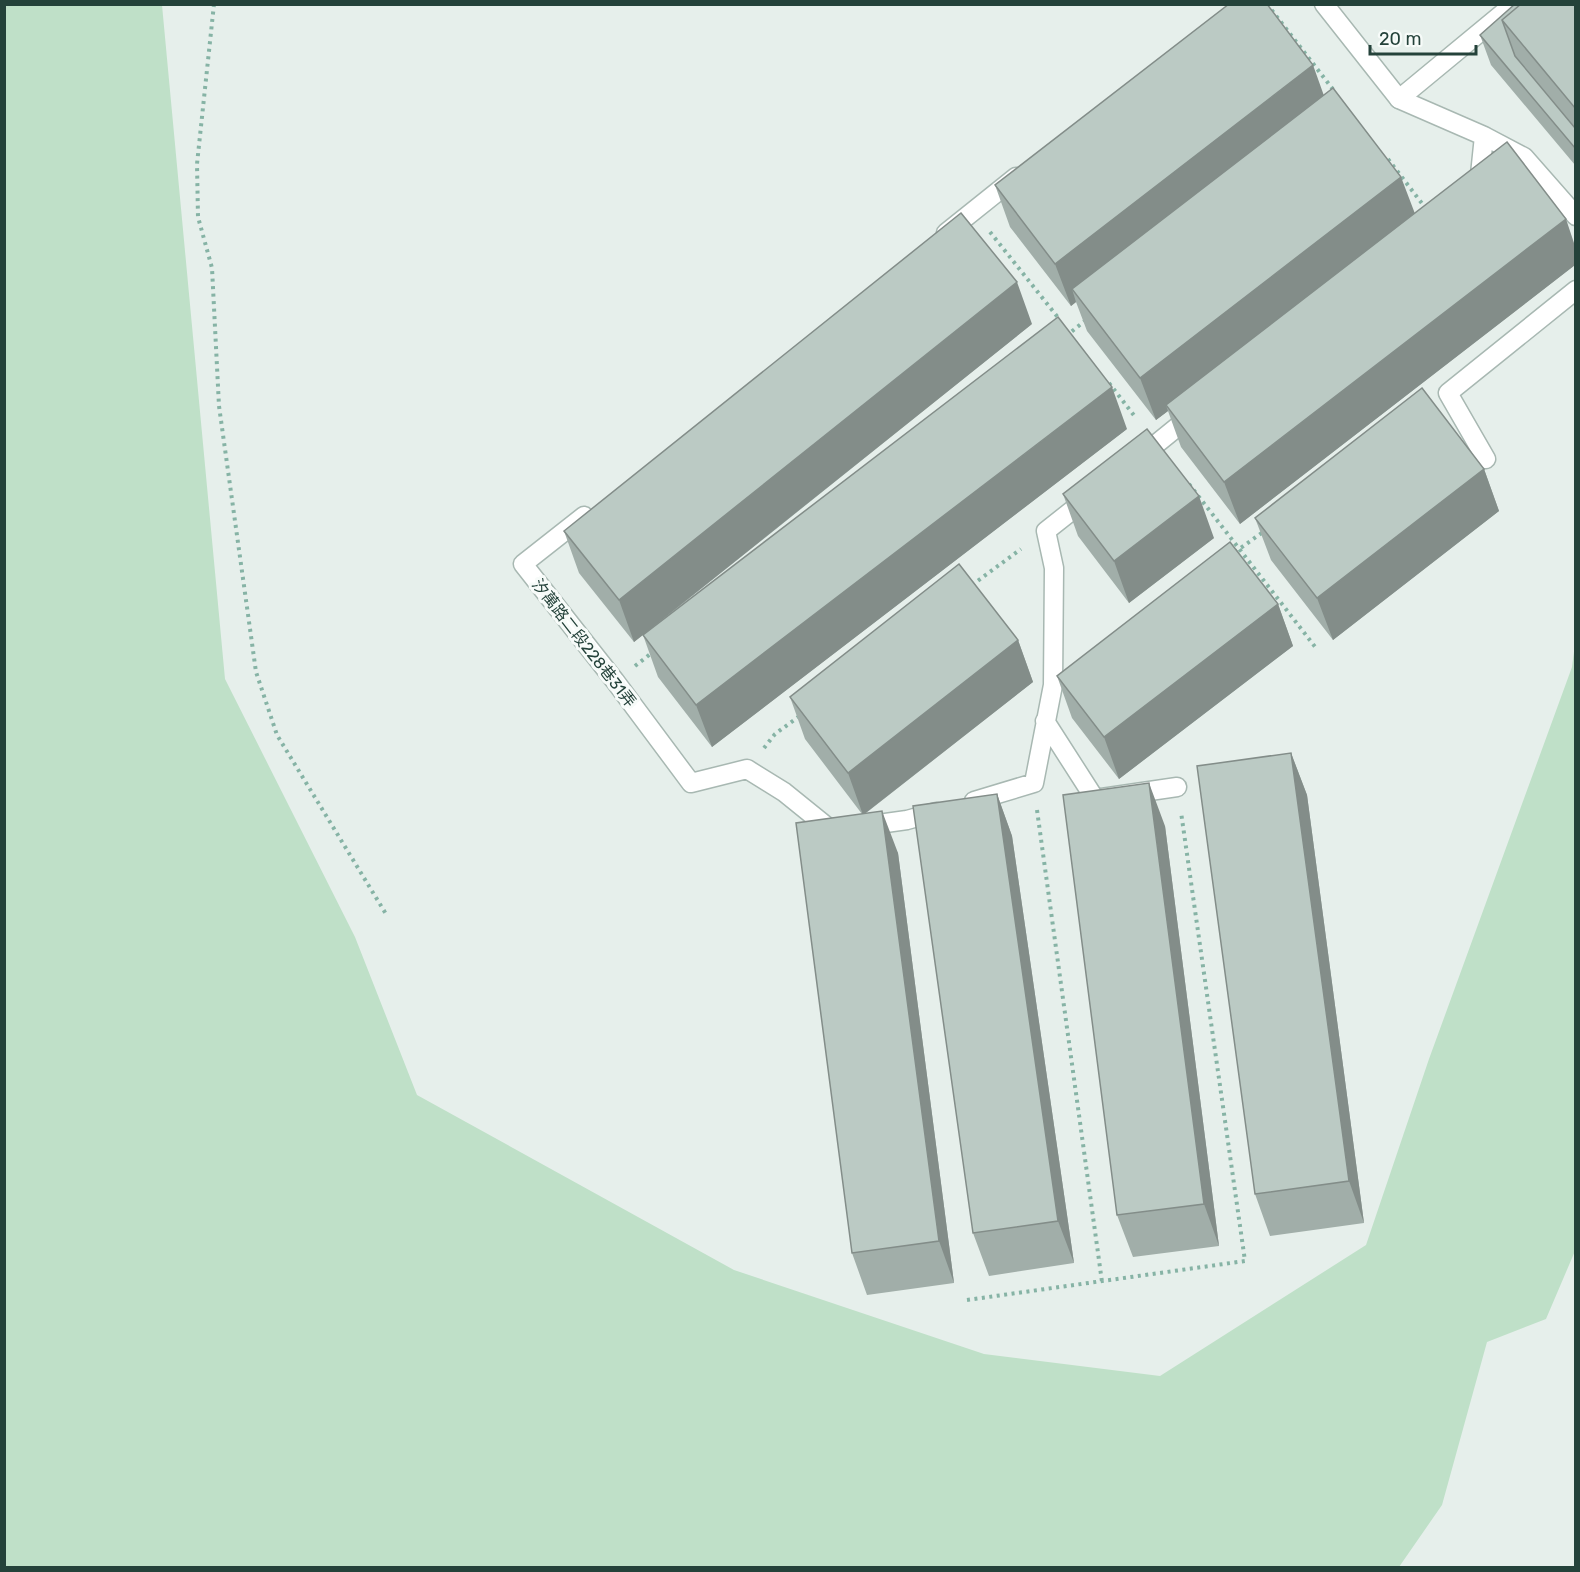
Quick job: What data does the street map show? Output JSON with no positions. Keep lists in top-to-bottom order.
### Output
{
  "streets": {
    "street": ["汐萬路二段228巷31弄"]
  },
  "scale_bar": "20 m"
}
